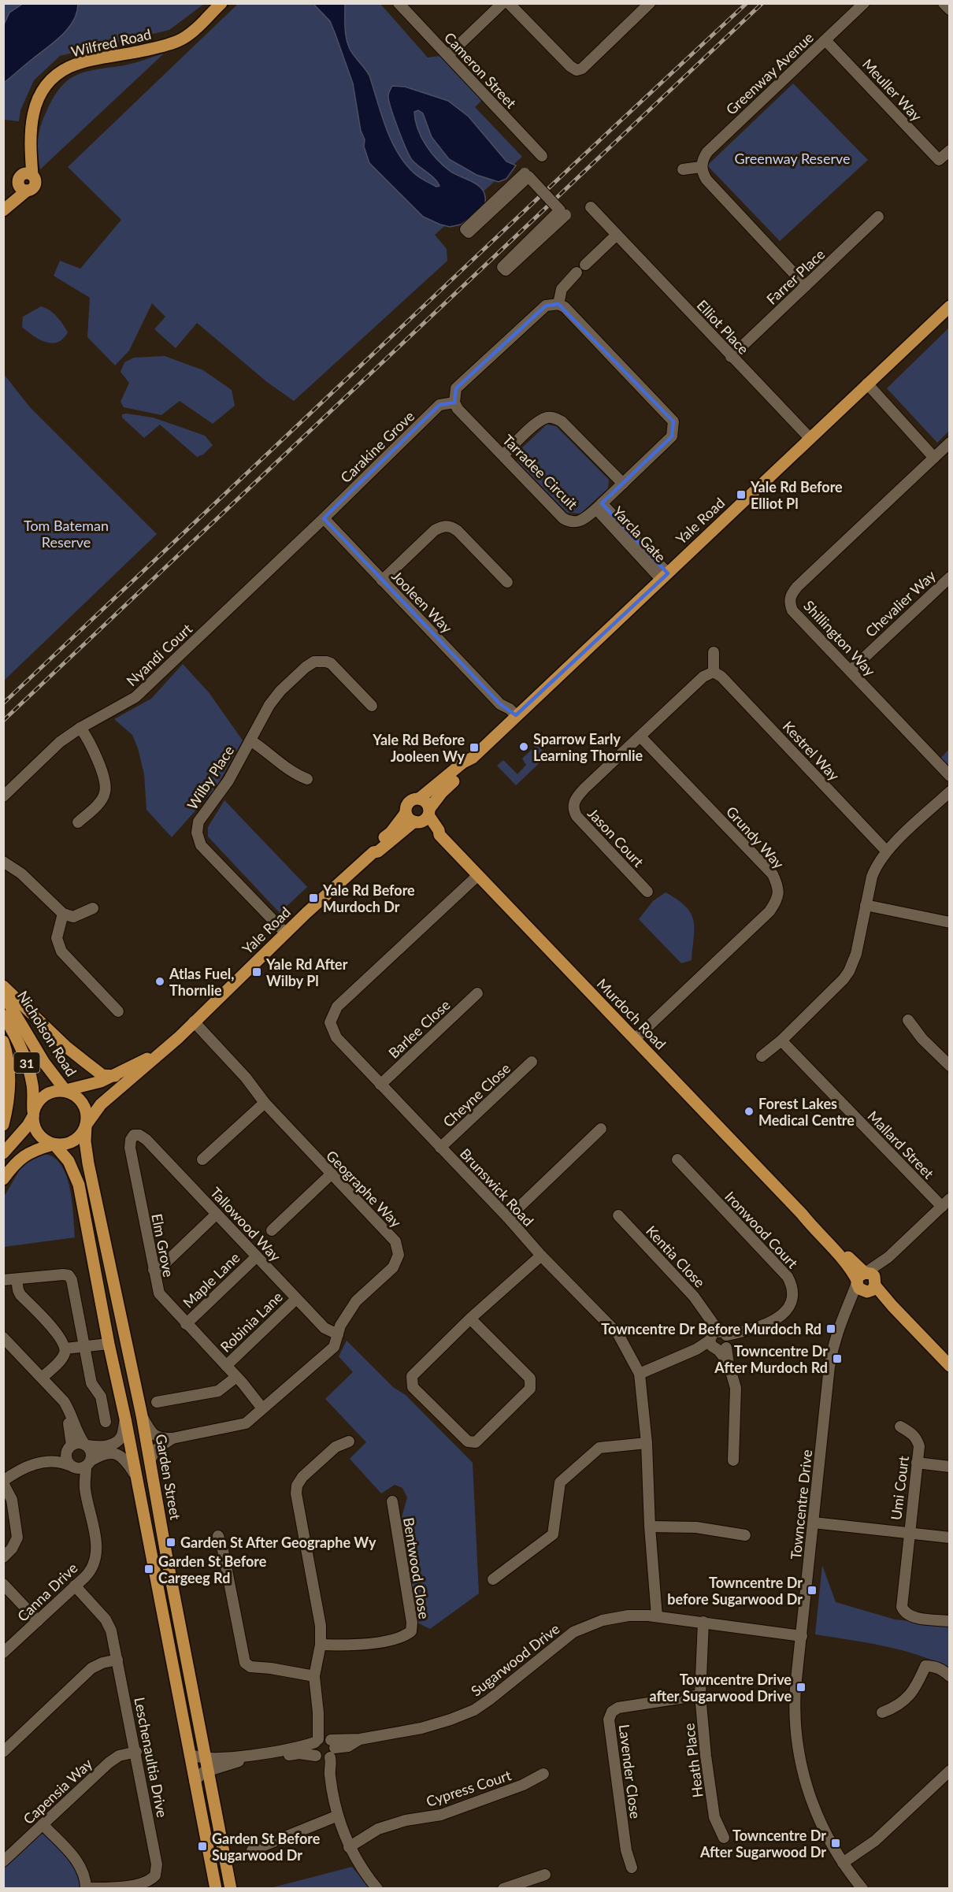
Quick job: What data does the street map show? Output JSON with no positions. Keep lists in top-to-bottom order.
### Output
{
  "streets": {
    "main road": [
      "Wilfred Road",
      "Yale Road",
      "Murdoch Road",
      "Nicholson Road",
      "31",
      "Garden Street"
    ],
    "street": [
      "Cameron Street",
      "Greenway Avenue",
      "Meuller Way",
      "Farrer Place",
      "Elliot Place",
      "Carakine Grove",
      "Tarradee Circuit",
      "Yarcla Gate",
      "Jooleen Way",
      "Chevalier Way",
      "Shillington Way",
      "Nyandi Court",
      "Kestrel Way",
      "Wilby Place",
      "Jason Court",
      "Grundy Way",
      "Barlee Close",
      "Cheyne Close",
      "Mallard Street",
      "Brunswick Road",
      "Geographe Way",
      "Tallowood Way",
      "Ironwood Court",
      "Elm Grove",
      "Kentia Close",
      "Maple Lane",
      "Robinia Lane",
      "Umi Court",
      "Towncentre Drive",
      "Bentwood Close",
      "Canna Drive",
      "Sugarwood Drive",
      "Leschenaultia Drive",
      "Heath Place",
      "Lavender Close",
      "Cypress Court",
      "Capensia Way"
    ]
  },
  "crossings": [
    ["Greenway Avenue", "Meuller Way"],
    ["Farrer Place", "Elliot Place"],
    ["Elliot Place", "Yale Road"],
    ["Carakine Grove", "Tarradee Circuit"],
    ["Carakine Grove", "Jooleen Way"],
    ["Carakine Grove", "Nyandi Court"],
    ["Tarradee Circuit", "Yarcla Gate"],
    ["Yale Road", "Yarcla Gate"],
    ["Yale Road", "Jooleen Way"],
    ["Yale Road", "Wilby Place"],
    ["Yale Road", "Murdoch Road"],
    ["Yale Road", "Nicholson Road"],
    ["Yale Road", "31"],
    ["Yale Road", "Geographe Way"],
    ["Yale Road", "Garden Street"],
    ["Jooleen Way", "Nyandi Court"],
    ["Chevalier Way", "Shillington Way"],
    ["Jason Court", "Grundy Way"],
    ["Grundy Way", "Murdoch Road"],
    ["Murdoch Road", "Brunswick Road"],
    ["Murdoch Road", "Towncentre Drive"],
    ["Barlee Close", "Brunswick Road"],
    ["Nicholson Road", "31"],
    ["Nicholson Road", "Garden Street"],
    ["31", "Garden Street"],
    ["Cheyne Close", "Brunswick Road"],
    ["Mallard Street", "Towncentre Drive"],
    ["Brunswick Road", "Ironwood Court"],
    ["Brunswick Road", "Sugarwood Drive"],
    ["Geographe Way", "Tallowood Way"],
    ["Geographe Way", "Elm Grove"],
    ["Geographe Way", "Garden Street"],
    ["Tallowood Way", "Elm Grove"],
    ["Tallowood Way", "Maple Lane"],
    ["Tallowood Way", "Robinia Lane"],
    ["Ironwood Court", "Kentia Close"],
    ["Elm Grove", "Maple Lane"],
    ["Elm Grove", "Robinia Lane"],
    ["Garden Street", "Sugarwood Drive"],
    ["Towncentre Drive", "Sugarwood Drive"],
    ["Canna Drive", "Leschenaultia Drive"],
    ["Sugarwood Drive", "Heath Place"],
    ["Leschenaultia Drive", "Capensia Way"],
    ["Heath Place", "Lavender Close"]
  ],
  "parks": ["Greenway Reserve", "Tom Bateman Reserve"],
  "places": {
    "transit": [
      "Yale Rd Before Elliot Pl",
      "Yale Rd Before Jooleen Wy",
      "Yale Rd Before Murdoch Dr",
      "Yale Rd After Wilby Pl",
      "Towncentre Dr Before Murdoch Rd",
      "Towncentre Dr After Murdoch Rd",
      "Garden St After Geographe Wy",
      "Garden St Before Cargeeg Rd",
      "Towncentre Dr before Sugarwood Dr",
      "Towncentre Drive after Sugarwood Drive",
      "Towncentre Dr After Sugarwood Dr",
      "Garden St Before Sugarwood Dr"
    ],
    "other": ["Sparrow Early Learning Thornlie", "Atlas Fuel, Thornlie", "Forest Lakes Medical Centre"]
  }
}
